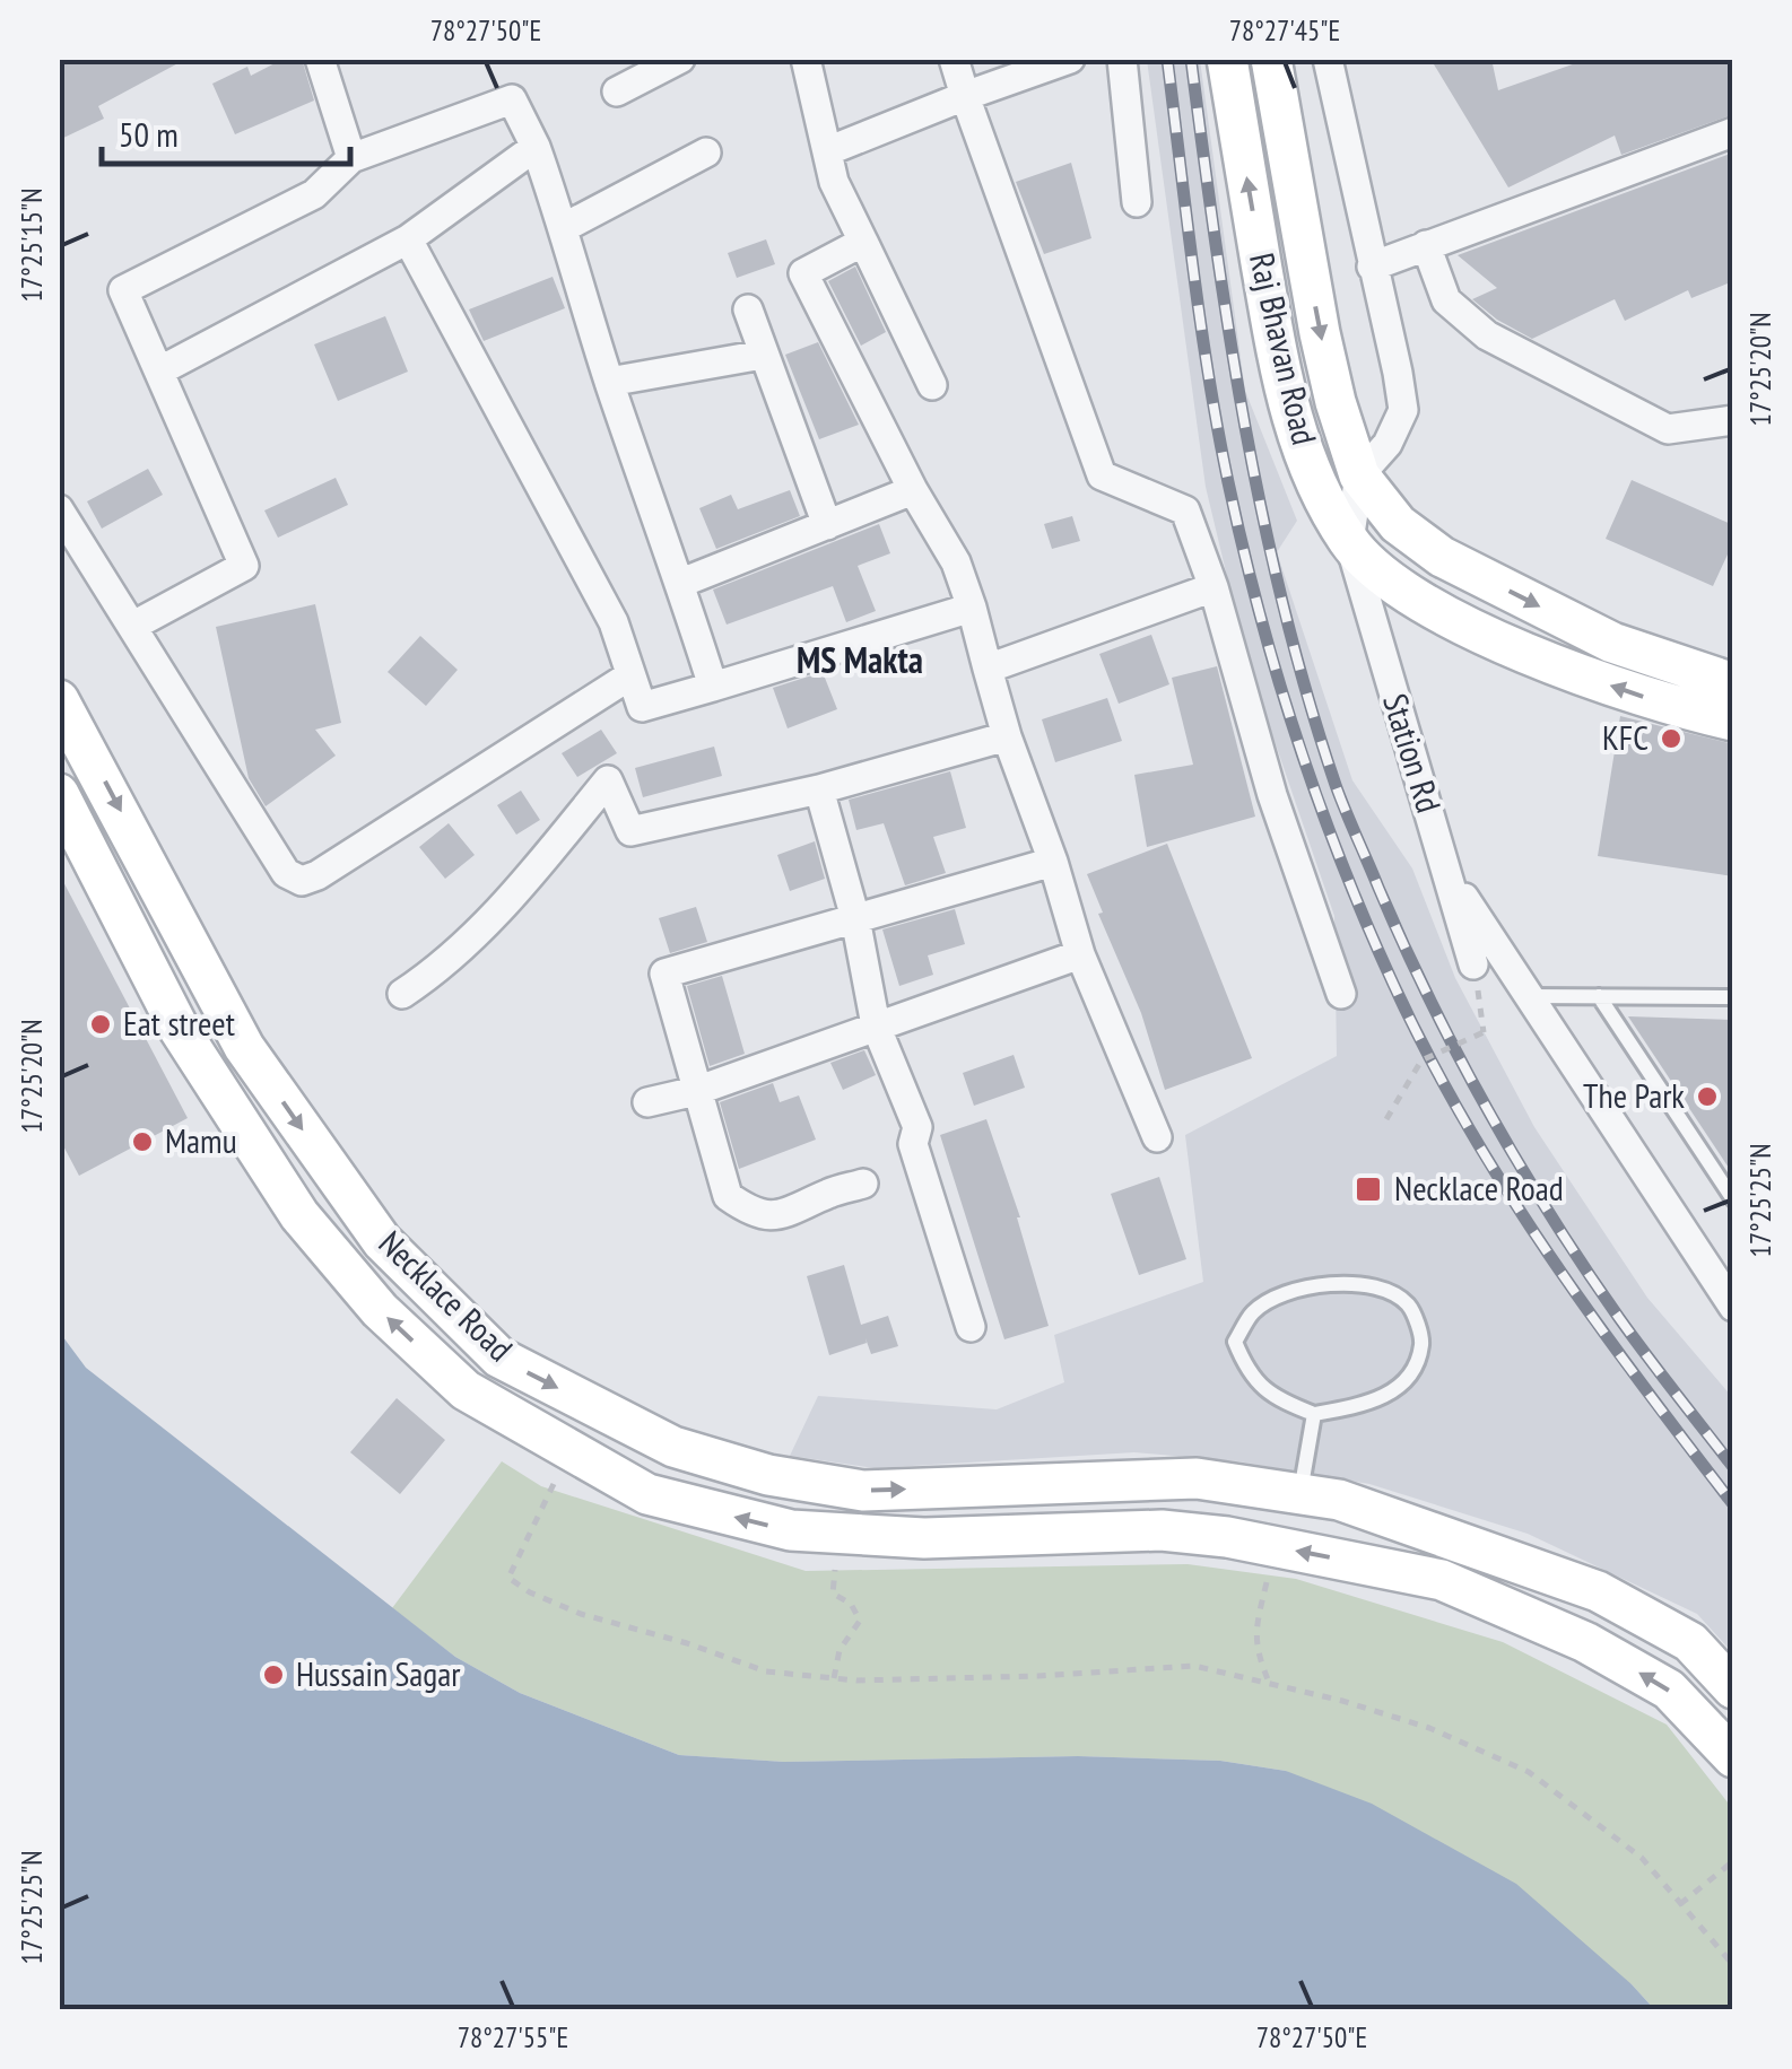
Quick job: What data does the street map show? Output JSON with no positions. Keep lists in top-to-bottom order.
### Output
{
  "streets": {
    "main road": ["Raj Bhavan Road", "Necklace Road"],
    "street": ["Station Rd"]
  },
  "crossings": [
    ["Raj Bhavan Road", "Station Rd"]
  ],
  "districts": ["MS Makta"],
  "places": {
    "other": [
      "KFC",
      "Eat street",
      "The Park",
      "Mamu",
      "Hussain Sagar"
    ],
    "transit": ["Necklace Road"]
  },
  "scale_bar": "50 m",
  "coordinates": [
    "78°27'50\"E",
    "78°27'45\"E",
    "17°25'15\"N",
    "17°25'20\"N",
    "17°25'25\"N",
    "78°27'55\"E"
  ]
}
